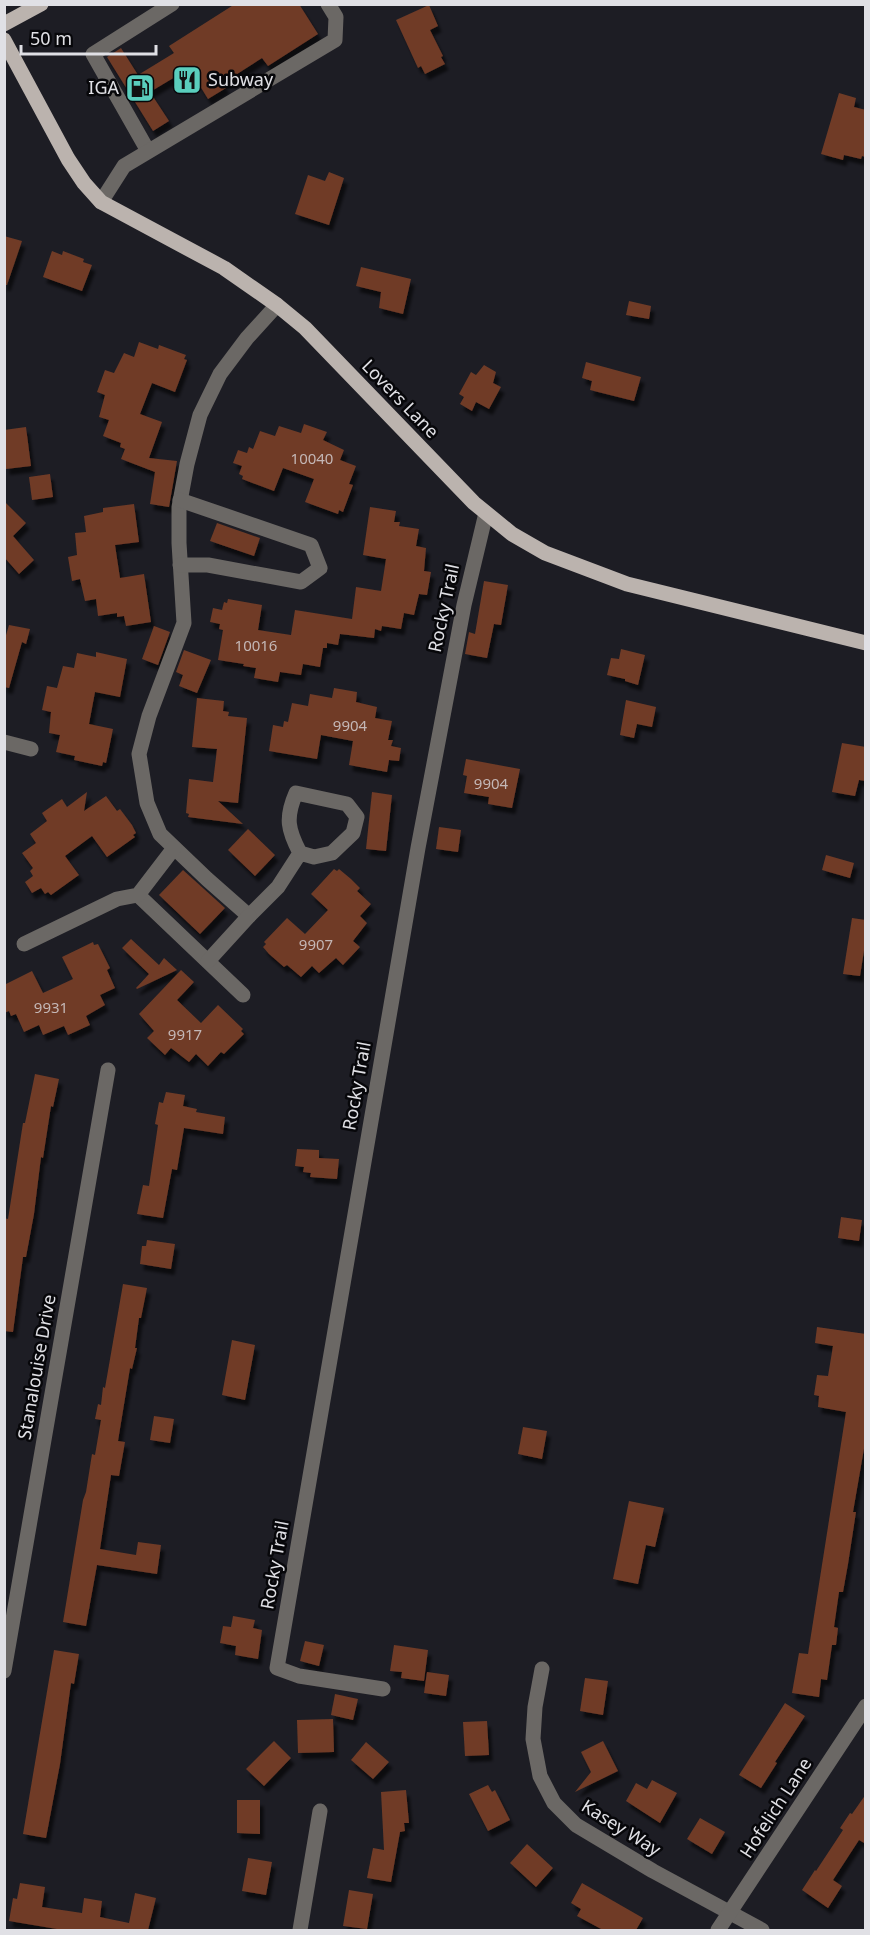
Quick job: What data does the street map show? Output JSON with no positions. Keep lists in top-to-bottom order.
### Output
{
  "streets": {
    "main road": ["Lovers Lane"],
    "street": [
      "Rocky Trail",
      "Stanalouise Drive",
      "Hofelich Lane",
      "Kasey Way"
    ]
  },
  "crossings": [
    ["Lovers Lane", "Rocky Trail"],
    ["Hofelich Lane", "Kasey Way"]
  ],
  "places": {
    "restaurant": ["Subway"],
    "fuel station": ["IGA"]
  },
  "house_numbers": [
    "10040",
    "10016",
    "9904",
    "9904",
    "9907",
    "9931",
    "9917"
  ],
  "scale_bar": "50 m"
}
